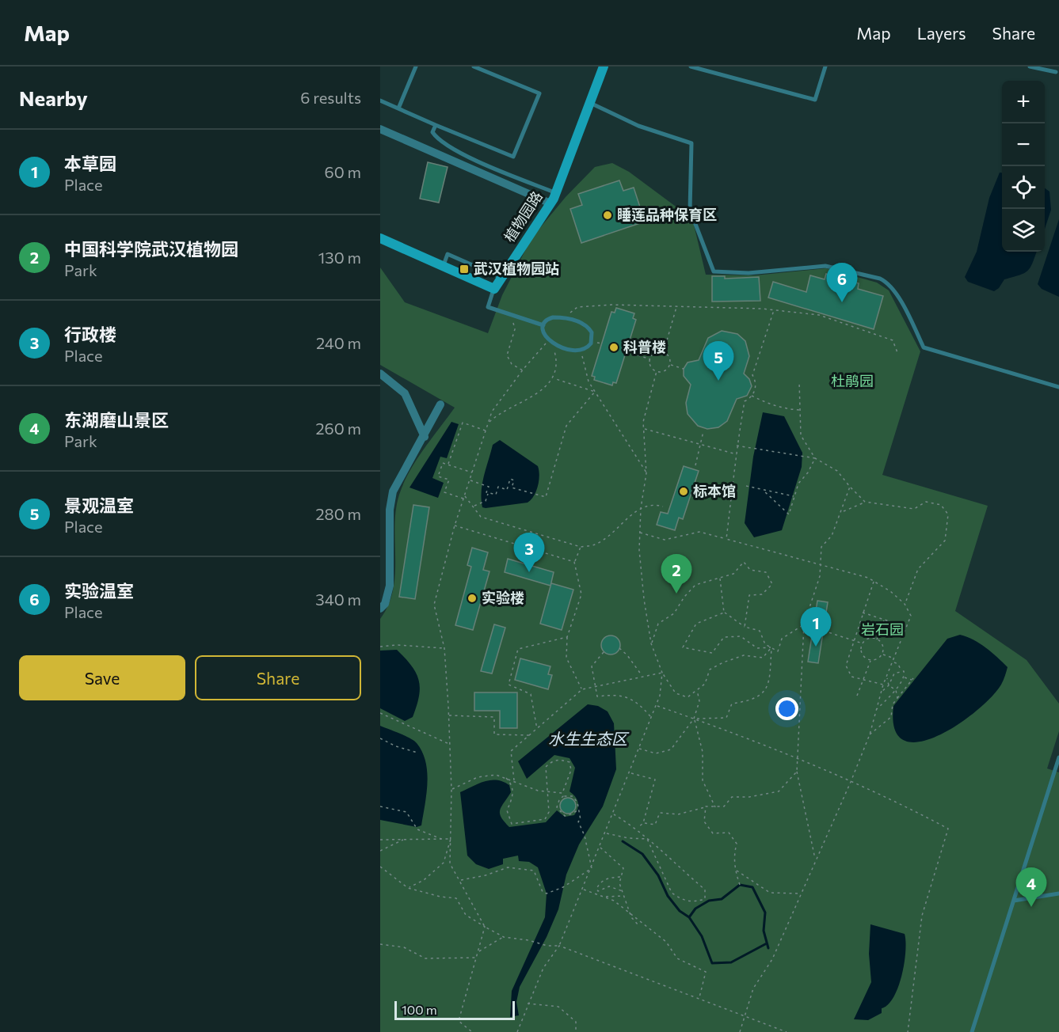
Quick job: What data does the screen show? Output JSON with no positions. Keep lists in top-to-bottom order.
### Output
{
  "streets": {
    "street": ["植物园路"]
  },
  "water": ["水生生态区"],
  "parks": ["杜鹃园", "岩石园"],
  "places": {
    "other": [
      "睡莲品种保育区",
      "科普楼",
      "标本馆",
      "实验楼"
    ],
    "transit": ["武汉植物园站"]
  },
  "scale_bar": "100 m",
  "page": {
    "header": "Map",
    "nav": ["Map", "Layers", "Share"],
    "heading": ["Nearby", "6 results"],
    "map_buttons": ["+", "−"],
    "list": [
      {
        "mark": "1",
        "name": "本草园",
        "note": "Place",
        "value": "60 m"
      },
      {
        "mark": "2",
        "name": "中国科学院武汉植物园",
        "note": "Park",
        "value": "130 m"
      },
      {
        "mark": "3",
        "name": "行政楼",
        "note": "Place",
        "value": "240 m"
      },
      {
        "mark": "4",
        "name": "东湖磨山景区",
        "note": "Park",
        "value": "260 m"
      },
      {
        "mark": "5",
        "name": "景观温室",
        "note": "Place",
        "value": "280 m"
      },
      {
        "mark": "6",
        "name": "实验温室",
        "note": "Place",
        "value": "340 m"
      }
    ],
    "pins": [
      "6",
      "5",
      "3",
      "2",
      "1",
      "4"
    ],
    "buttons": ["Save", "Share"],
    "scale": "100 m"
  }
}
